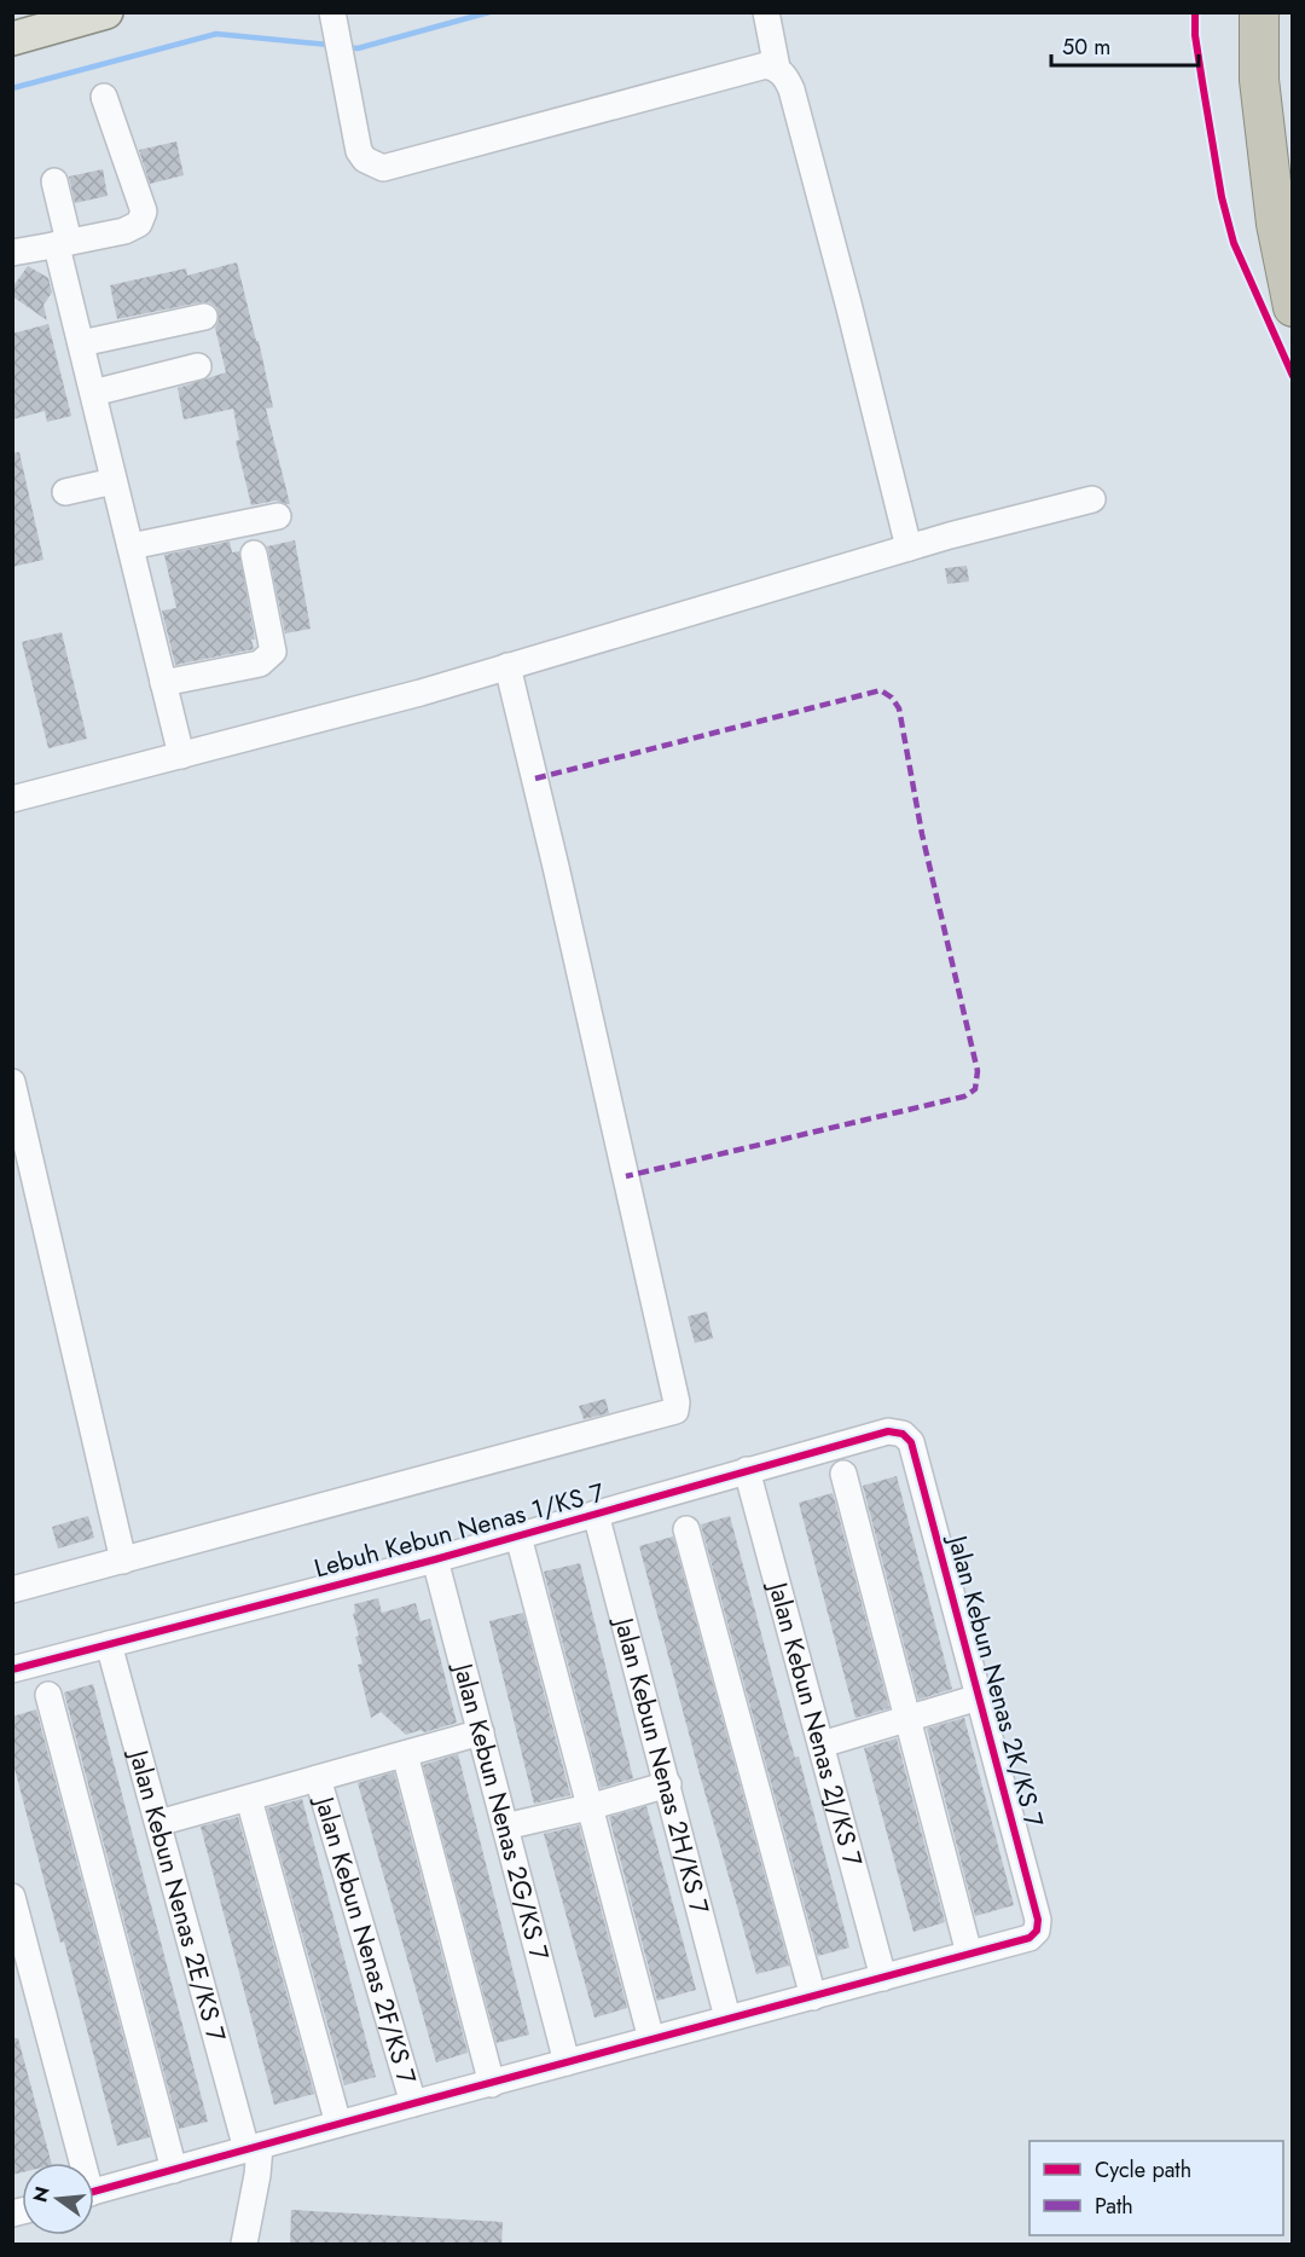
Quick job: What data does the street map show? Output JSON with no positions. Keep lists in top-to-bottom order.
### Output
{
  "streets": {
    "street": [
      "Lebuh Kebun Nenas 1/KS 7",
      "Jalan Kebun Nenas 2K/KS 7",
      "Jalan Kebun Nenas 2J/KS 7",
      "Jalan Kebun Nenas 2H/KS 7",
      "Jalan Kebun Nenas 2G/KS 7",
      "Jalan Kebun Nenas 2E/KS 7",
      "Jalan Kebun Nenas 2F/KS 7"
    ]
  },
  "crossings": [
    ["Lebuh Kebun Nenas 1/KS 7", "Jalan Kebun Nenas 2K/KS 7"],
    ["Lebuh Kebun Nenas 1/KS 7", "Jalan Kebun Nenas 2J/KS 7"],
    ["Lebuh Kebun Nenas 1/KS 7", "Jalan Kebun Nenas 2H/KS 7"],
    ["Lebuh Kebun Nenas 1/KS 7", "Jalan Kebun Nenas 2G/KS 7"],
    ["Lebuh Kebun Nenas 1/KS 7", "Jalan Kebun Nenas 2E/KS 7"]
  ],
  "legend": ["Cycle path", "Path"],
  "scale_bar": "50 m",
  "north": "left"
}
